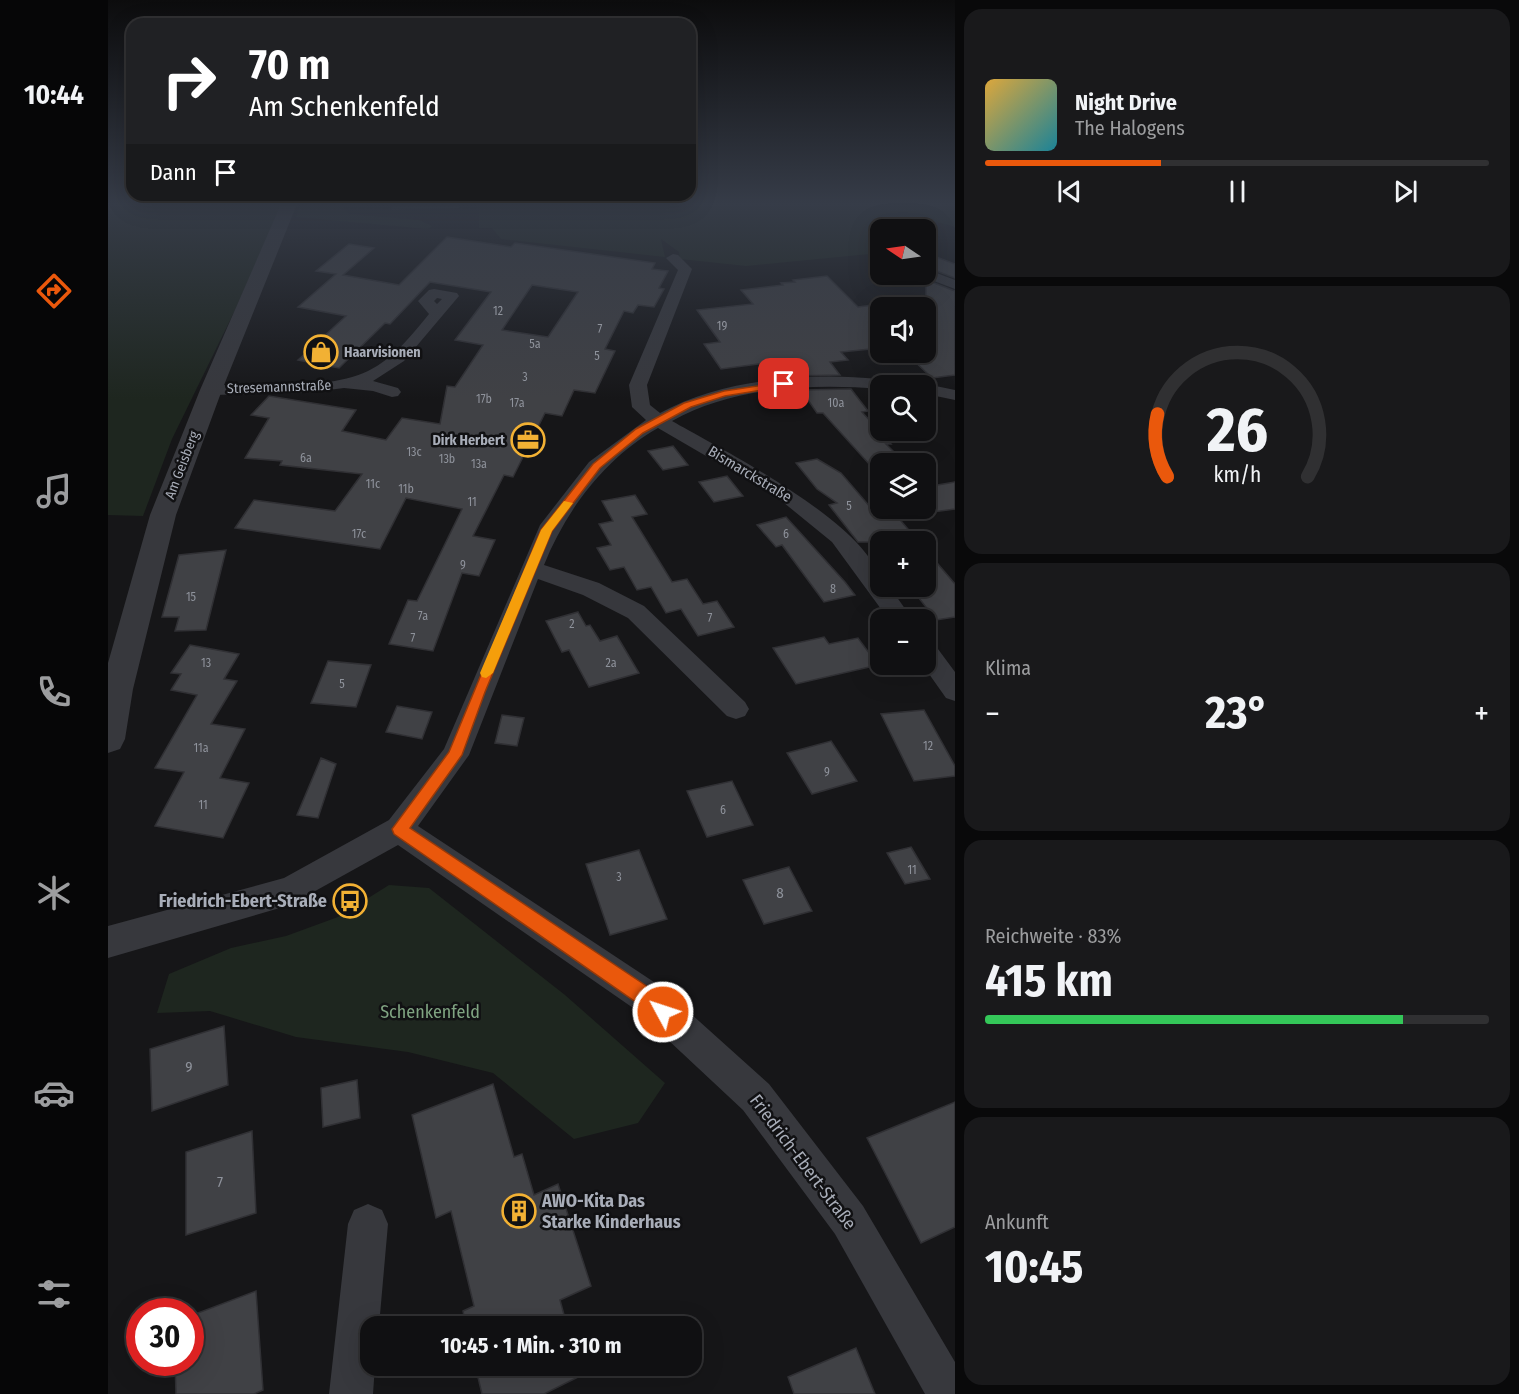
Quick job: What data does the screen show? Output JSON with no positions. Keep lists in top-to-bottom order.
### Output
{
  "streets": {
    "street": [
      "Stresemannstraße",
      "Am Geisberg",
      "Bismarckstraße",
      "Friedrich-Ebert-Straße"
    ]
  },
  "crossings": [
    ["Stresemannstraße", "Am Geisberg"]
  ],
  "parks": ["Schenkenfeld"],
  "places": {
    "shop": ["Haarvisionen"],
    "office": ["Dirk Herbert"],
    "bus stop": ["Friedrich-Ebert-Straße"],
    "building": ["AWO-Kita Das Starke Kinderhaus"]
  },
  "house_numbers": [
    "12",
    "19",
    "7",
    "5a",
    "5",
    "3",
    "17b",
    "17a",
    "10a",
    "13c",
    "6a",
    "13b",
    "13a",
    "11c",
    "11b",
    "11",
    "5",
    "17c",
    "6",
    "9",
    "8",
    "15",
    "7a",
    "7",
    "2",
    "7",
    "13",
    "2a",
    "5",
    "12",
    "11a",
    "9",
    "11",
    "6",
    "11",
    "3",
    "8",
    "9",
    "7"
  ],
  "north": "left",
  "page": {
    "tabs": "10:44",
    "turn": ["70 m", "Am Schenkenfeld"],
    "song": ["Night Drive", "The Halogens"],
    "then": "Dann",
    "map_buttons": ["+", "−"],
    "tile": [
      "Klima",
      ["Reichweite · 83%", "415 km"],
      ["Ankunft", "10:45"]
    ],
    "heat": ["−", "23°", "+"],
    "limit": "30",
    "trip": "10:45 · 1 Min. · 310 m",
    "gauge": ["26", "km/h"]
  }
}
